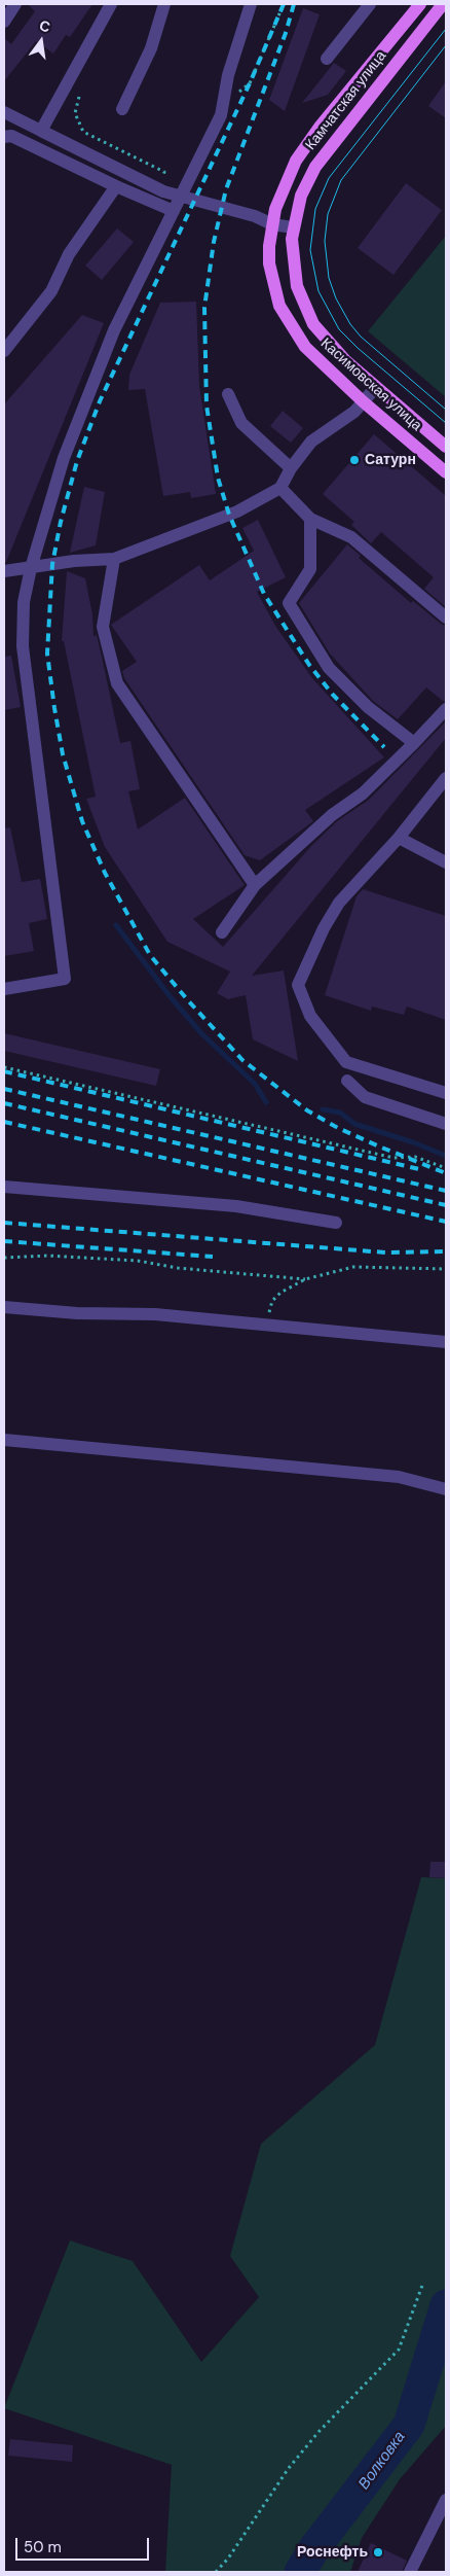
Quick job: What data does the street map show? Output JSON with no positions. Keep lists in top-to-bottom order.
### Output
{
  "streets": {
    "main road": ["Камчатская улица", "Касимовская улица"]
  },
  "crossings": [
    ["Камчатская улица", "Касимовская улица"]
  ],
  "water": ["Волковка"],
  "places": ["Сатурн", "Роснефть"],
  "scale_bar": "50 m",
  "north": "top"
}
